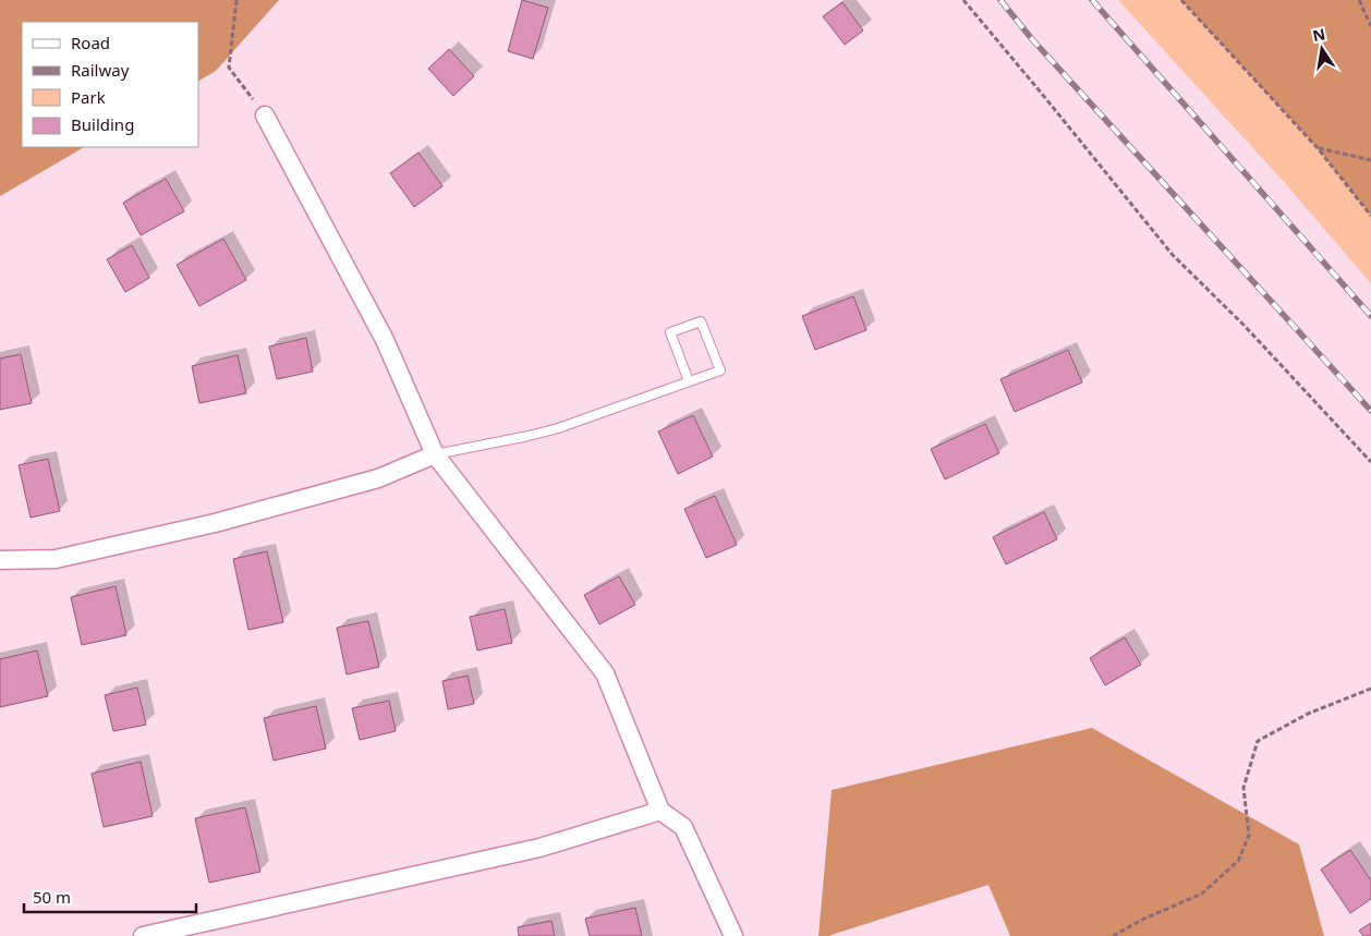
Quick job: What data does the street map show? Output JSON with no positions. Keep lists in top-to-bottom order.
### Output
{
  "legend": [
    "Road",
    "Railway",
    "Park",
    "Building"
  ],
  "scale_bar": "50 m",
  "north": "top"
}
